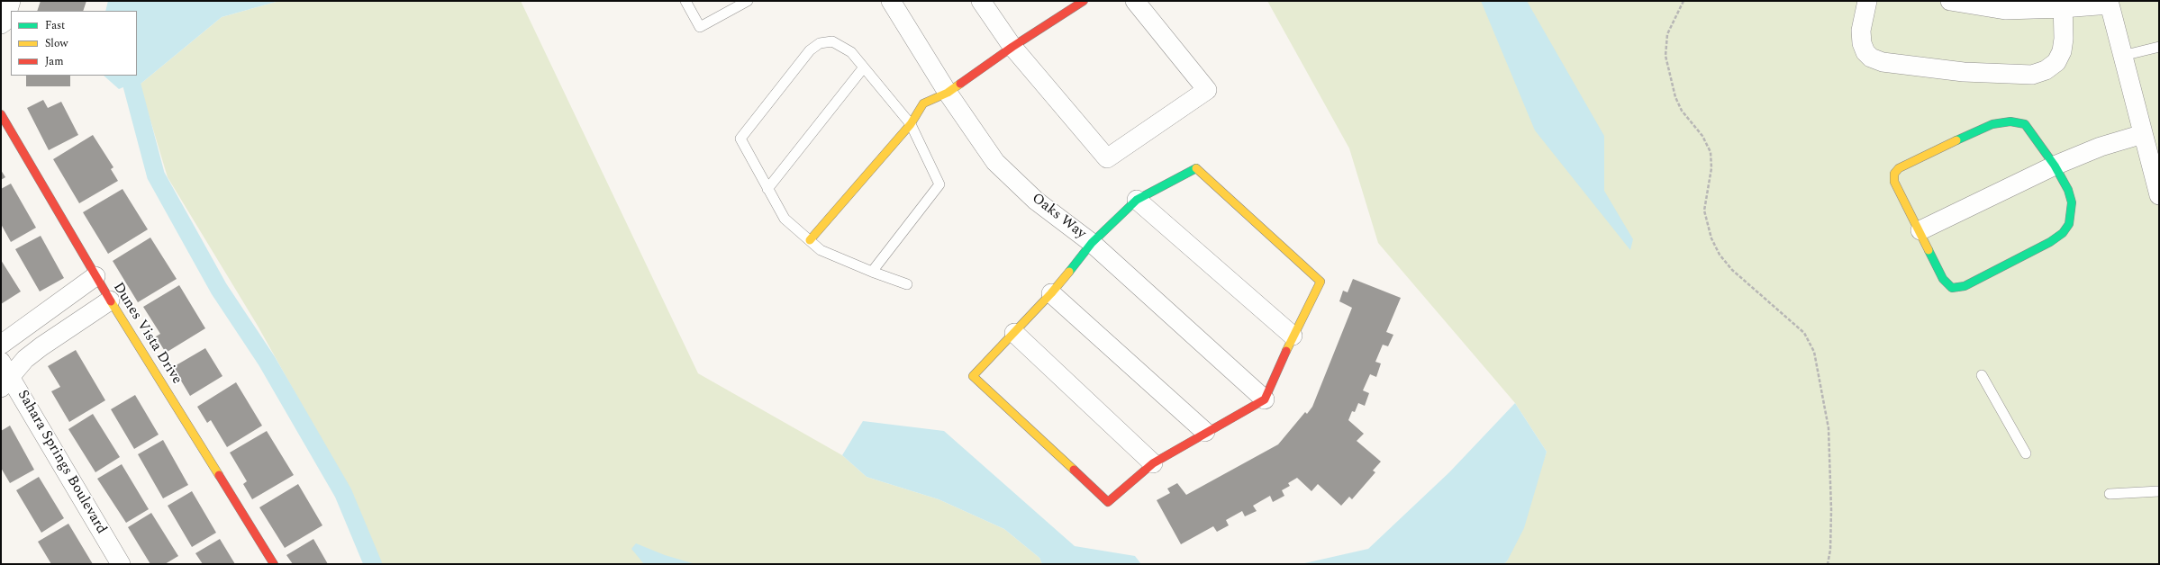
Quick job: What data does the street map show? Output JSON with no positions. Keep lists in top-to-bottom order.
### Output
{
  "streets": {
    "street": ["Oaks Way", "Dunes Vista Drive", "Sahara Springs Boulevard"]
  },
  "legend": ["Fast", "Slow", "Jam"]
}
